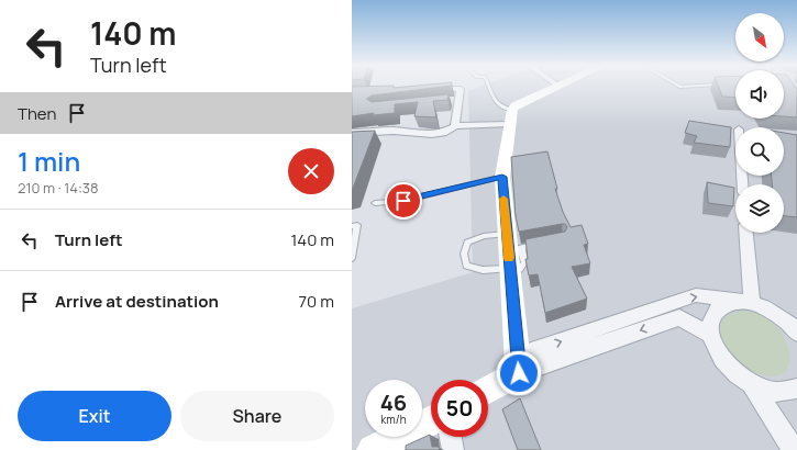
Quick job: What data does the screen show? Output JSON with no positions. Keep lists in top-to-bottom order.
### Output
{
  "north": "bottom right",
  "page": {
    "turn": ["140 m", "Turn left"],
    "then": "Then",
    "heading": ["1 min", "210 m · 14:38"],
    "list": [
      {
        "name": "Turn left",
        "value": "140 m"
      },
      {
        "name": "Arrive at destination",
        "value": "70 m"
      }
    ],
    "speed": "46 km/h",
    "limit": "50",
    "buttons": ["Exit", "Share"]
  }
}
